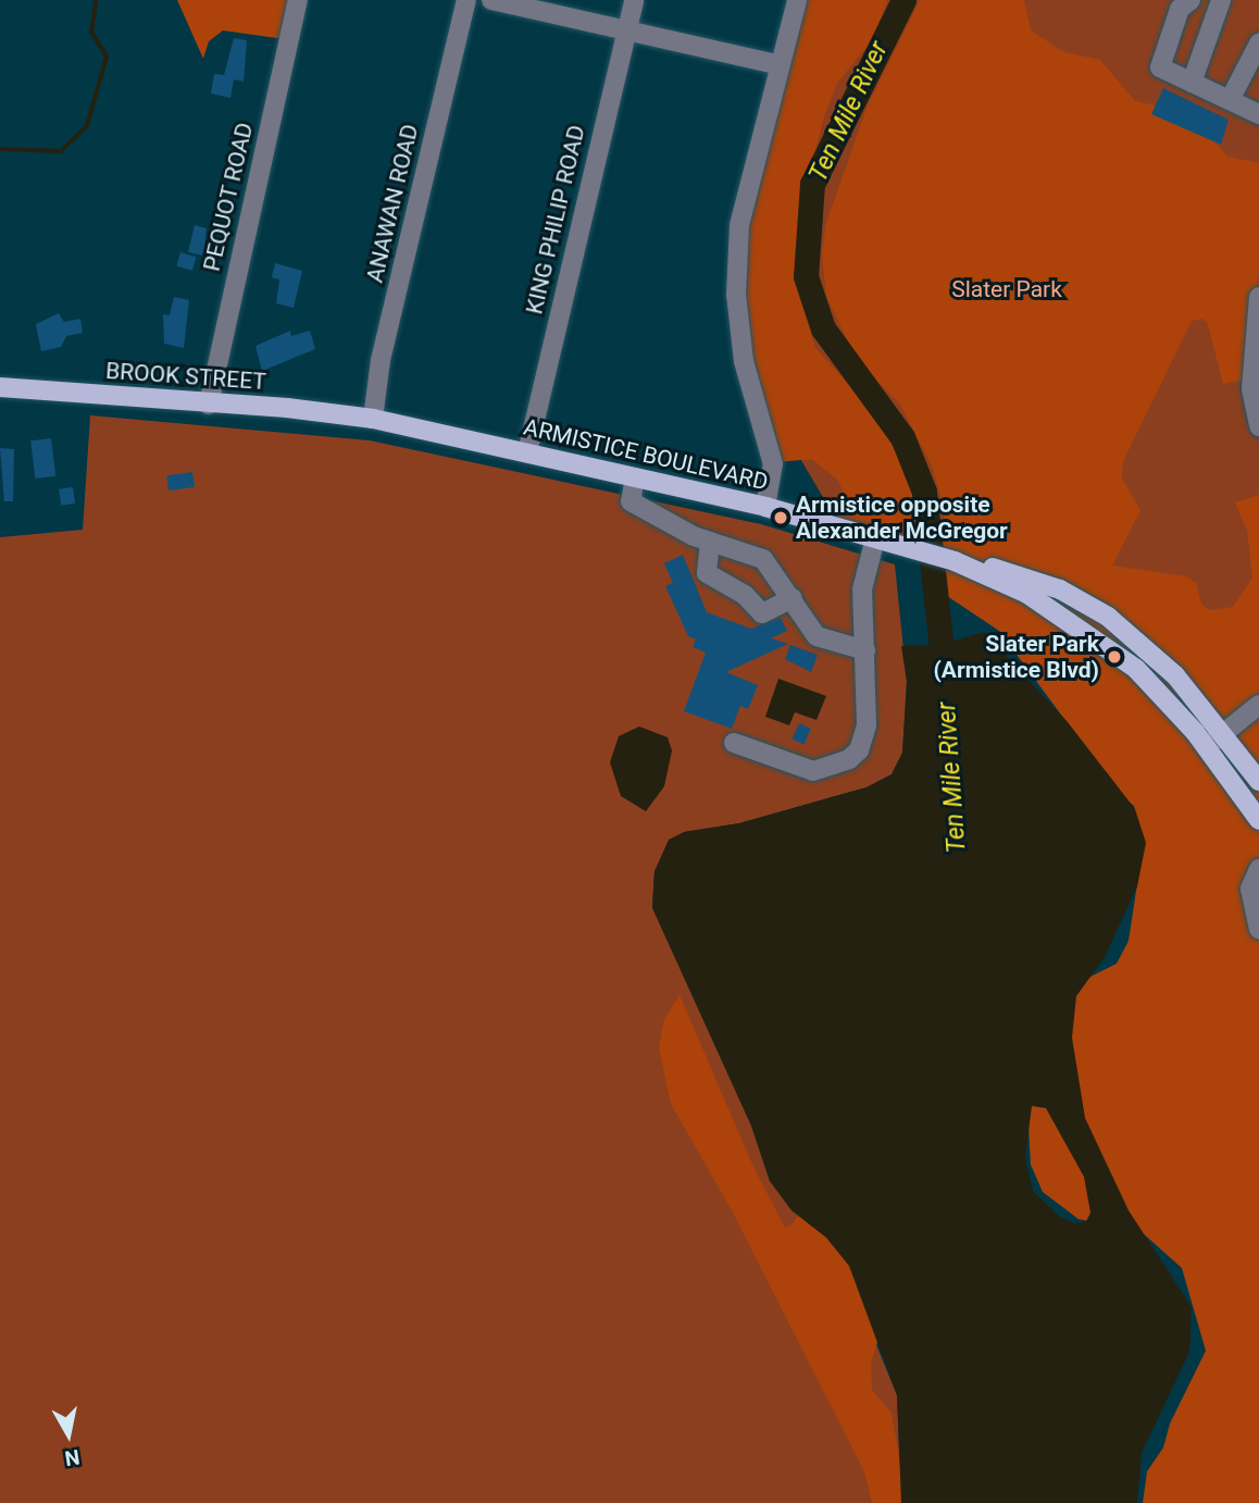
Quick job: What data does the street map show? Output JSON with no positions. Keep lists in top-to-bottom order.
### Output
{
  "streets": {
    "main road": ["BROOK STREET", "ARMISTICE BOULEVARD"],
    "street": ["PEQUOT ROAD", "ANAWAN ROAD", "KING PHILIP ROAD"]
  },
  "crossings": [
    ["PEQUOT ROAD", "BROOK STREET"],
    ["ANAWAN ROAD", "BROOK STREET"],
    ["ANAWAN ROAD", "ARMISTICE BOULEVARD"],
    ["KING PHILIP ROAD", "ARMISTICE BOULEVARD"],
    ["BROOK STREET", "ARMISTICE BOULEVARD"]
  ],
  "water": ["Ten Mile River"],
  "parks": ["Slater Park"],
  "places": ["Armistice opposite Alexander McGregor", "Slater Park (Armistice Blvd)"],
  "north": "bottom"
}
